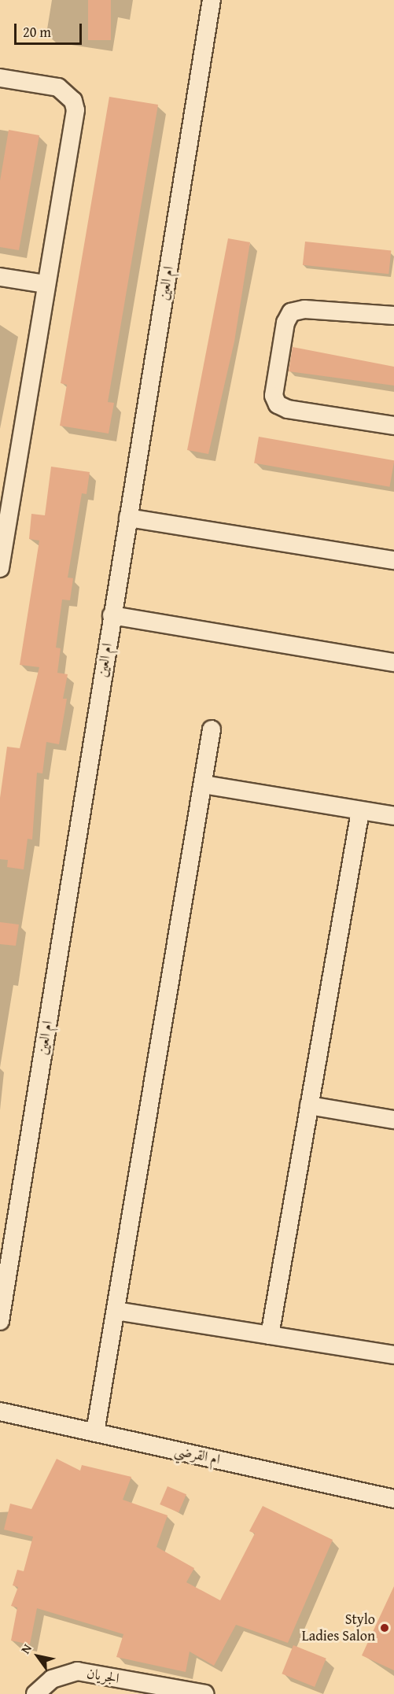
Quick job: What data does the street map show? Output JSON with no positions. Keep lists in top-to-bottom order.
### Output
{
  "streets": {
    "street": ["ام العين", "ام القرضي", "الجريان"]
  },
  "places": ["Stylo Ladies Salon"],
  "scale_bar": "20 m",
  "north": "top left"
}
